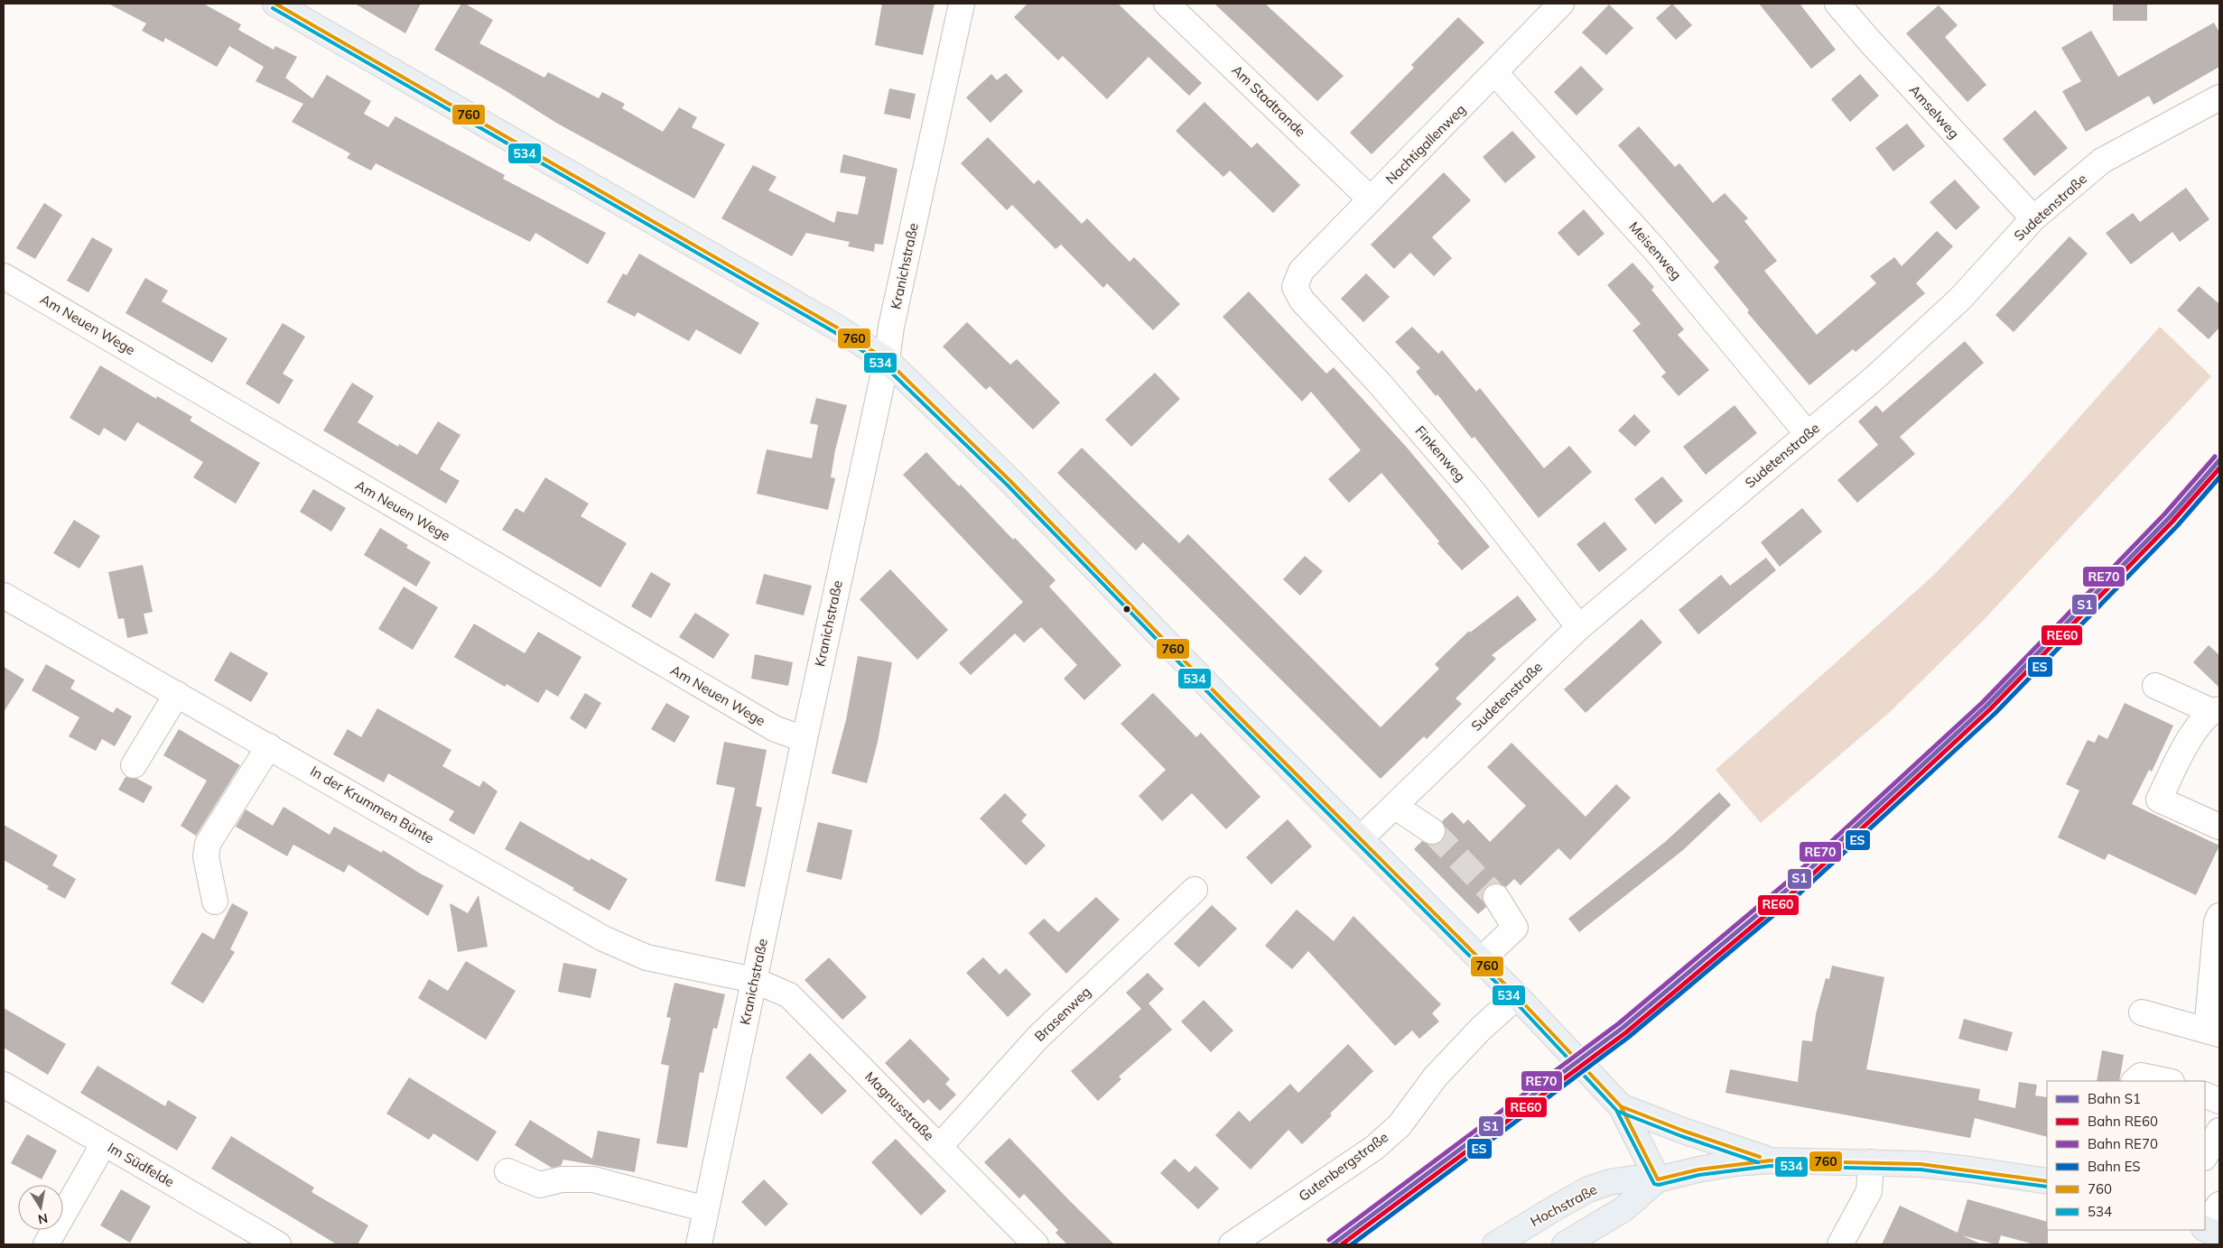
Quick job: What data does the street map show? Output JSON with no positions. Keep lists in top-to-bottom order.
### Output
{
  "streets": {
    "main road": ["Hochstraße"],
    "street": [
      "Am Stadtrande",
      "Amselweg",
      "Nachtigallenweg",
      "Sudetenstraße",
      "Meisenweg",
      "Kranichstraße",
      "Am Neuen Wege",
      "Finkenweg",
      "In der Krummen Bünte",
      "Brasenweg",
      "Magnusstraße",
      "Im Südfelde",
      "Gutenbergstraße"
    ]
  },
  "crossings": [
    ["Am Stadtrande", "Nachtigallenweg"],
    ["Amselweg", "Sudetenstraße"],
    ["Nachtigallenweg", "Meisenweg"],
    ["Nachtigallenweg", "Finkenweg"],
    ["Sudetenstraße", "Meisenweg"],
    ["Sudetenstraße", "Finkenweg"],
    ["Kranichstraße", "Am Neuen Wege"],
    ["Kranichstraße", "In der Krummen Bünte"],
    ["Kranichstraße", "Magnusstraße"],
    ["In der Krummen Bünte", "Magnusstraße"],
    ["Brasenweg", "Magnusstraße"]
  ],
  "lines": [
    "transit line 760",
    "transit line 534",
    "rail line RE70",
    "rail line S1",
    "rail line RE60",
    "rail line ES"
  ],
  "legend": [
    "Bahn S1",
    "Bahn RE60",
    "Bahn RE70",
    "Bahn ES",
    "760",
    "534"
  ],
  "north": "bottom"
}
